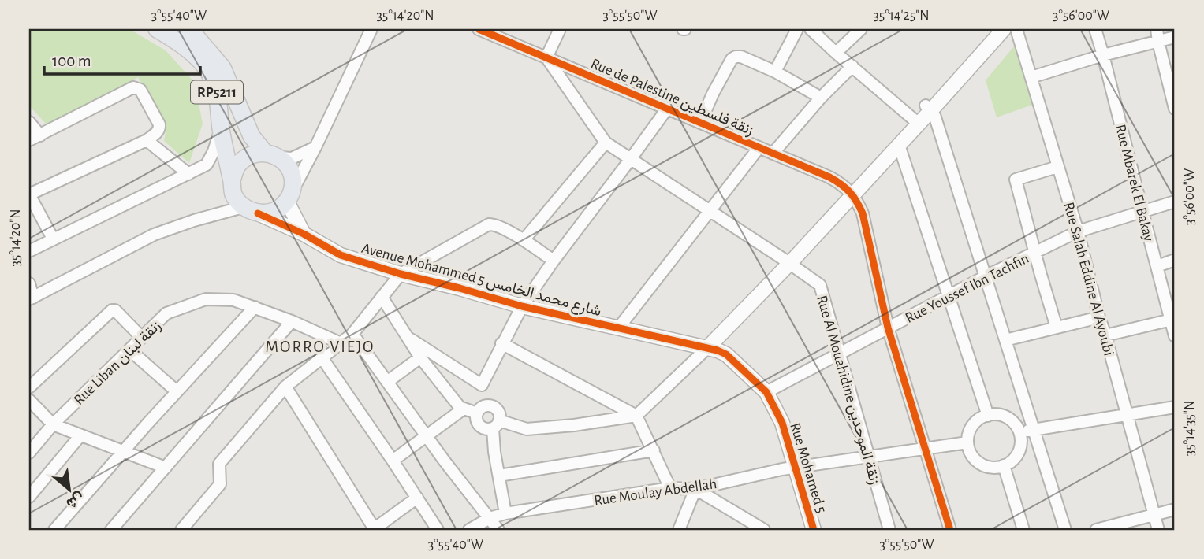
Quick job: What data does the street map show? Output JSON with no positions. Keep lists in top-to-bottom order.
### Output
{
  "streets": {
    "main road": ["RP5211"],
    "street": [
      "Rue de Palestine زنقة فلسطين",
      "Rue Mbarek El Bakay",
      "Avenue Mohammed 5 شارع محمد الخامس",
      "Rue Salah Eddine Al Ayoubi",
      "Rue Youssef Ibn Tachfin",
      "Rue Liban زنقة لبنان",
      "Rue Al Mouahidine زنقة الموحدين",
      "Rue Mohamed 5",
      "Rue Moulay Abdellah"
    ]
  },
  "crossings": [
    ["RP5211", "Avenue Mohammed 5 شارع محمد الخامس"],
    ["Rue de Palestine زنقة فلسطين", "Rue Al Mouahidine زنقة الموحدين"],
    ["Rue Mbarek El Bakay", "Rue Youssef Ibn Tachfin"],
    ["Avenue Mohammed 5 شارع محمد الخامس", "Rue Mohamed 5"],
    ["Rue Salah Eddine Al Ayoubi", "Rue Youssef Ibn Tachfin"],
    ["Rue Youssef Ibn Tachfin", "Rue Al Mouahidine زنقة الموحدين"],
    ["Rue Youssef Ibn Tachfin", "Rue Mohamed 5"],
    ["Rue Al Mouahidine زنقة الموحدين", "Rue Moulay Abdellah"],
    ["Rue Mohamed 5", "Rue Moulay Abdellah"]
  ],
  "districts": ["MORRO VIEJO"],
  "scale_bar": "100 m",
  "north": "bottom right",
  "coordinates": [
    "3°55'40\"W",
    "35°14'20\"N",
    "3°55'50\"W",
    "35°14'25\"N",
    "3°56'00\"W",
    "35°14'35\"N"
  ]
}
